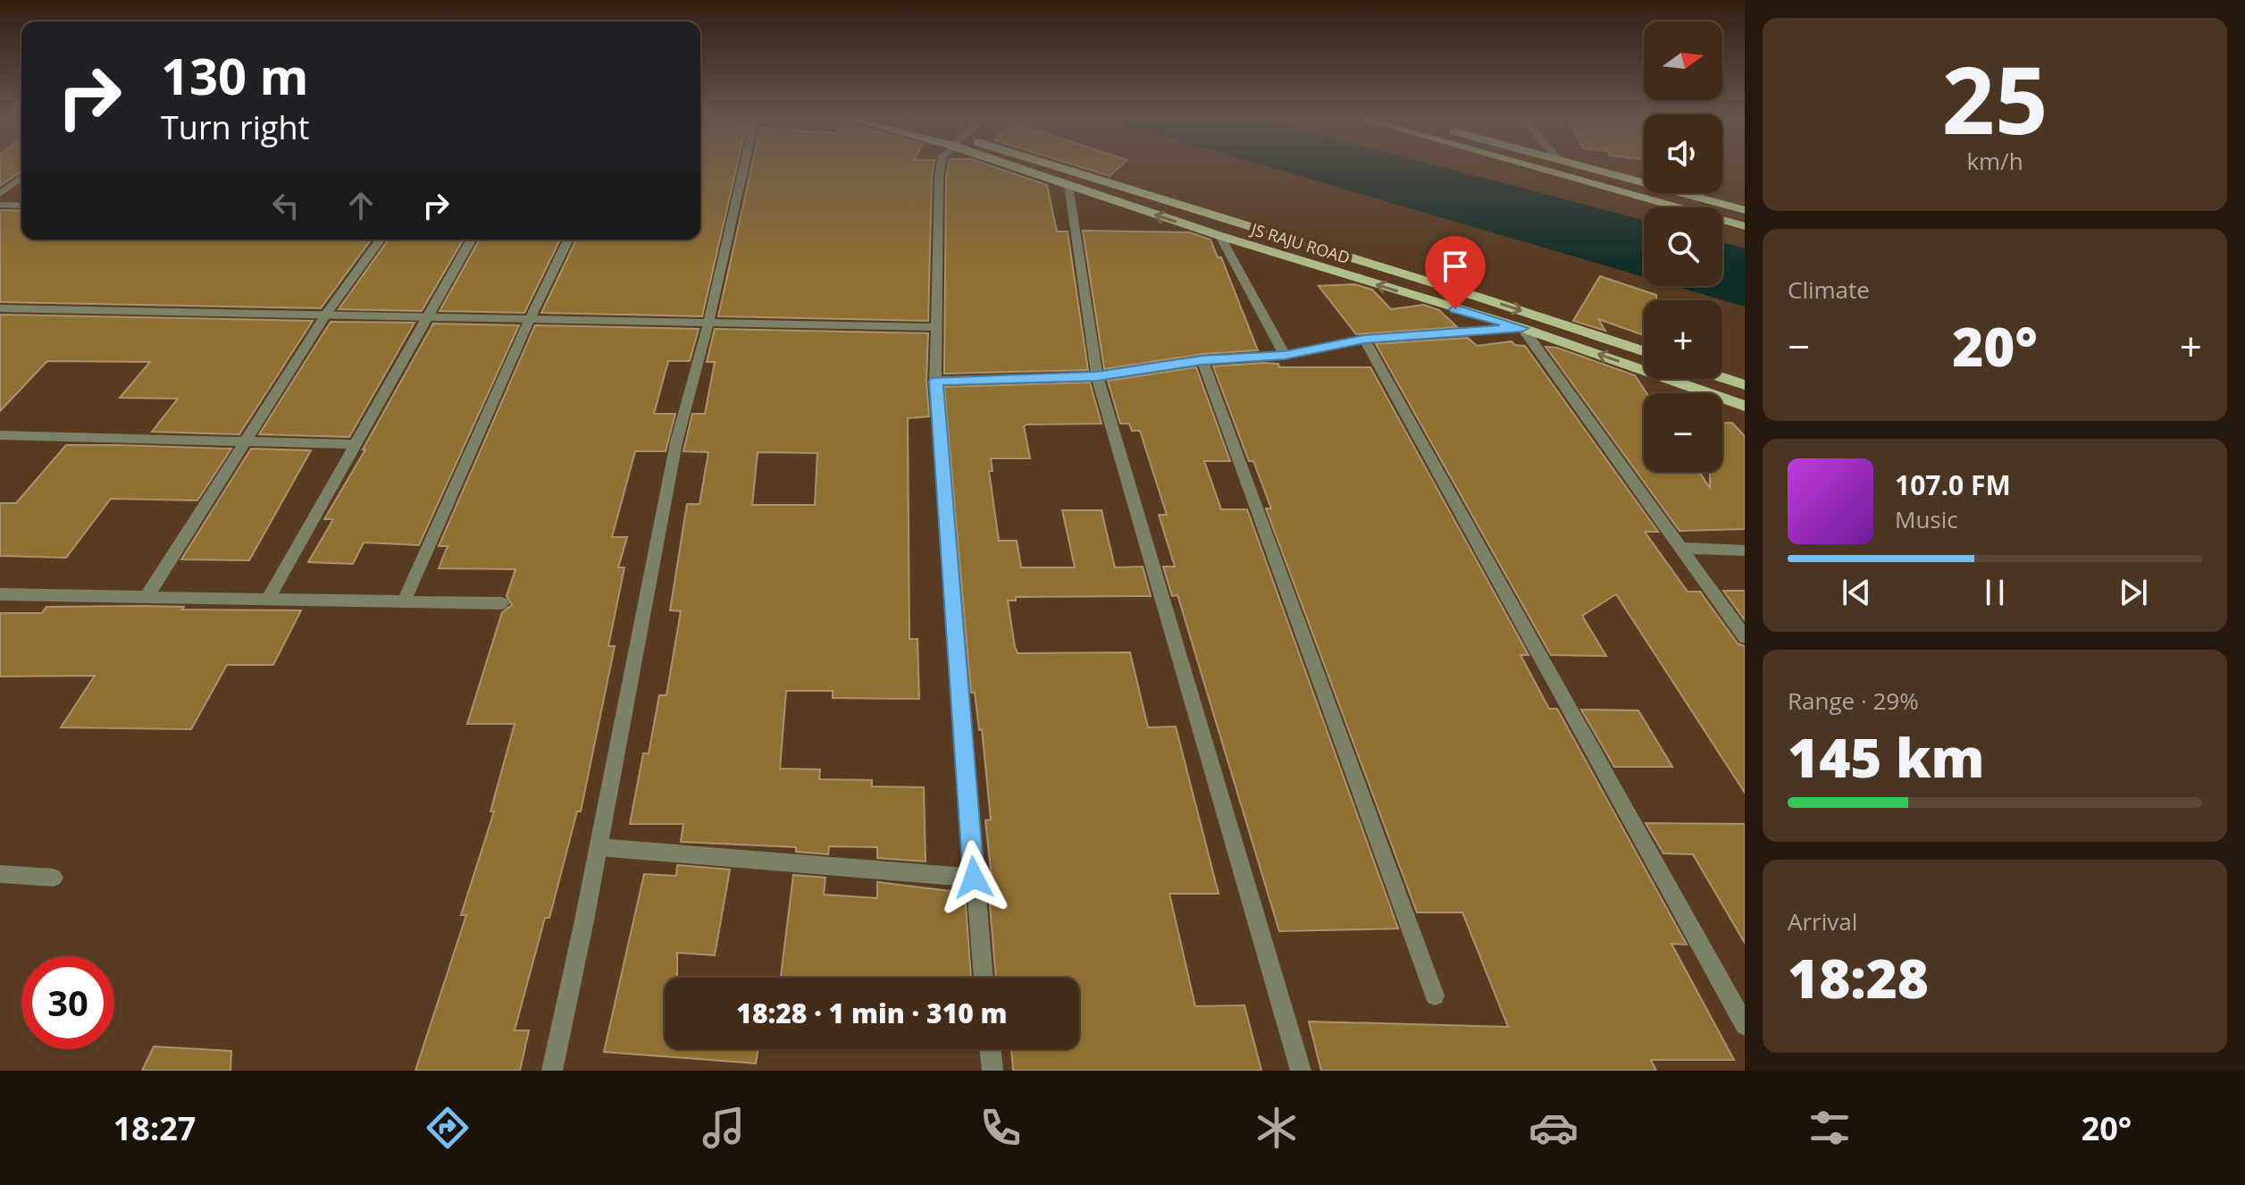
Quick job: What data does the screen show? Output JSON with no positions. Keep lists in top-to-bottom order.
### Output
{
  "streets": {
    "main road": ["JS RAJU ROAD"]
  },
  "north": "right",
  "page": {
    "tile": [
      ["25", "km/h"],
      "Climate",
      ["Range · 29%", "145 km"],
      ["Arrival", "18:28"]
    ],
    "map_buttons": ["+", "−"],
    "turn": ["130 m", "Turn right"],
    "heat": ["−", "20°", "+"],
    "song": ["107.0 FM", "Music"],
    "limit": "30",
    "trip": "18:28 · 1 min · 310 m",
    "tabs": ["18:27", "20°"]
  }
}
